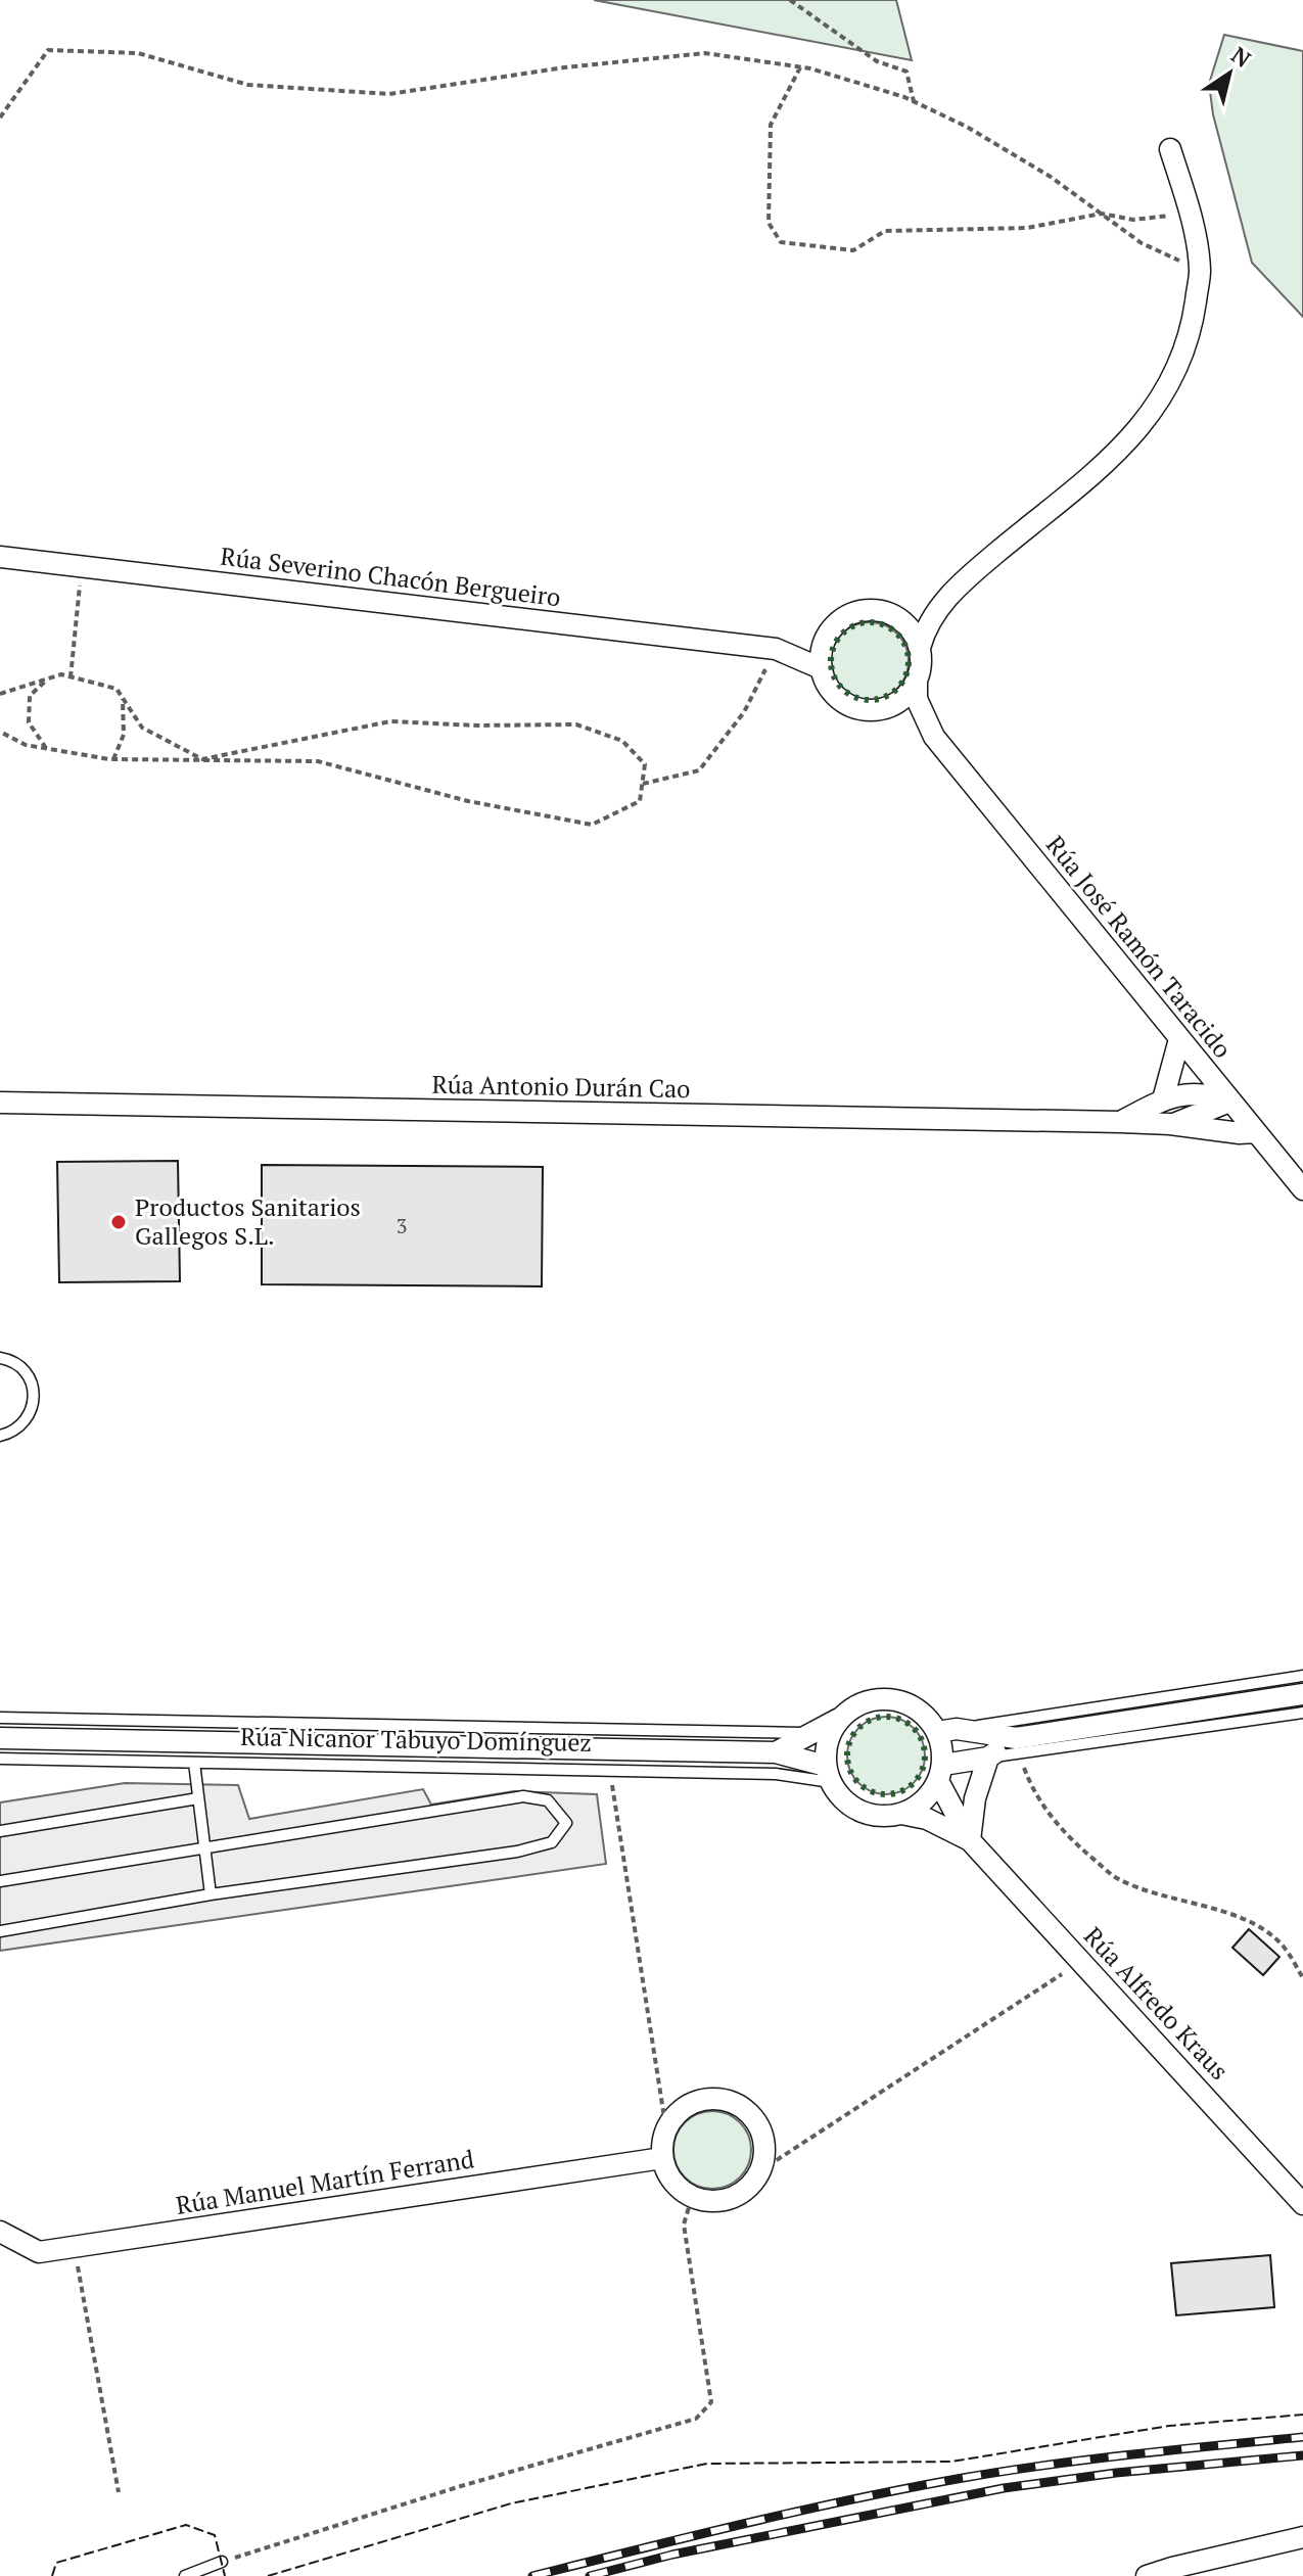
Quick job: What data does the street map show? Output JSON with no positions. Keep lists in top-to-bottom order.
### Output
{
  "streets": {
    "street": [
      "Rúa Severino Chacón Bergueiro",
      "Rúa José Ramón Taracido",
      "Rúa Antonio Durán Cao",
      "Rúa Nicanor Tabuyo Domínguez",
      "Rúa Alfredo Kraus",
      "Rúa Manuel Martín Ferrand"
    ]
  },
  "crossings": [
    ["Rúa Severino Chacón Bergueiro", "Rúa José Ramón Taracido"],
    ["Rúa José Ramón Taracido", "Rúa Antonio Durán Cao"],
    ["Rúa Nicanor Tabuyo Domínguez", "Rúa Alfredo Kraus"]
  ],
  "places": ["Productos Sanitarios Gallegos S.L."],
  "house_numbers": ["3"],
  "north": "top right"
}
